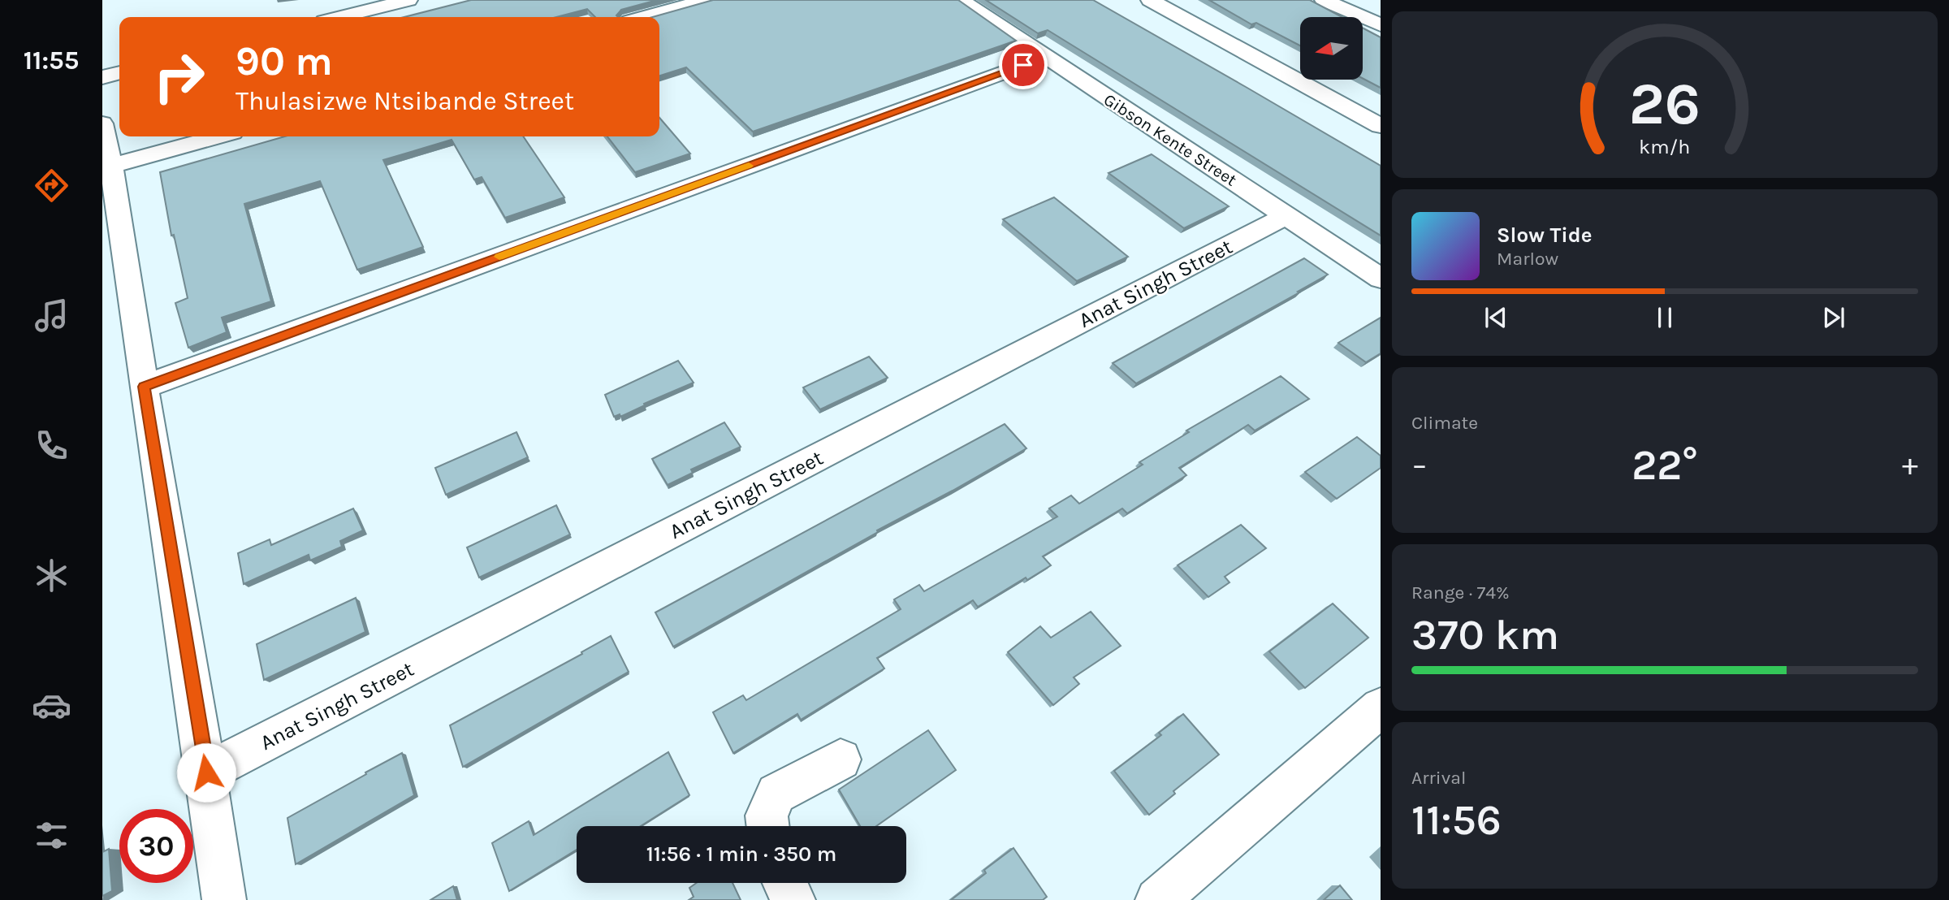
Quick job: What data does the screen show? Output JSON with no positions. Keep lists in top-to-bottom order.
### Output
{
  "streets": {
    "street": ["Gibson Kente Street", "Anat Singh Street"]
  },
  "crossings": [
    ["Gibson Kente Street", "Anat Singh Street"]
  ],
  "north": "left",
  "page": {
    "tabs": "11:55",
    "turn": ["90 m", "Thulasizwe Ntsibande Street"],
    "song": ["Slow Tide", "Marlow"],
    "tile": [
      "Climate",
      ["Range · 74%", "370 km"],
      ["Arrival", "11:56"]
    ],
    "heat": ["−", "22°", "+"],
    "limit": "30",
    "trip": "11:56 · 1 min · 350 m",
    "gauge": ["26", "km/h"]
  }
}
